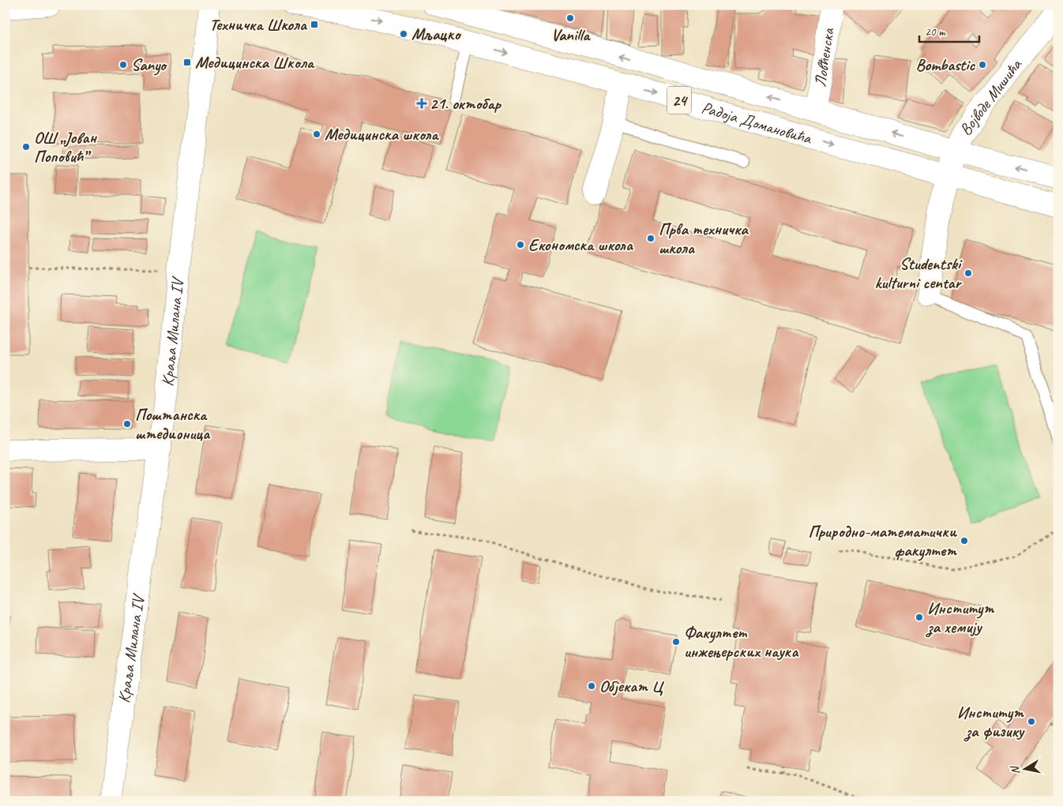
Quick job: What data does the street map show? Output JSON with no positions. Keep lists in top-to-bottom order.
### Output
{
  "streets": {
    "main road": [
      "Ловћенска",
      "Војводе Мишића",
      "24",
      "Радоја Домановића",
      "Краља Милана IV"
    ]
  },
  "crossings": [
    ["Ловћенска", "Радоја Домановића"],
    ["Војводе Мишића", "Радоја Домановића"]
  ],
  "places": {
    "other": [
      "Vanilla",
      "Мљацко",
      "Sanyo",
      "Bombastic",
      "Медицинска школа",
      "ОШ „Јован Поповић”",
      "Прва техничка школа",
      "Економска школа",
      "Studentski kulturni centar",
      "Поштанска штедионица",
      "Природно-математички факултет",
      "Институт за хемију",
      "Факултет инжењерских наука",
      "Објекат Ц",
      "Институт за физику"
    ],
    "transit": ["Техничка Школа", "Медицинска Школа"],
    "health": ["21. октобар"]
  },
  "scale_bar": "20 m",
  "north": "left"
}
